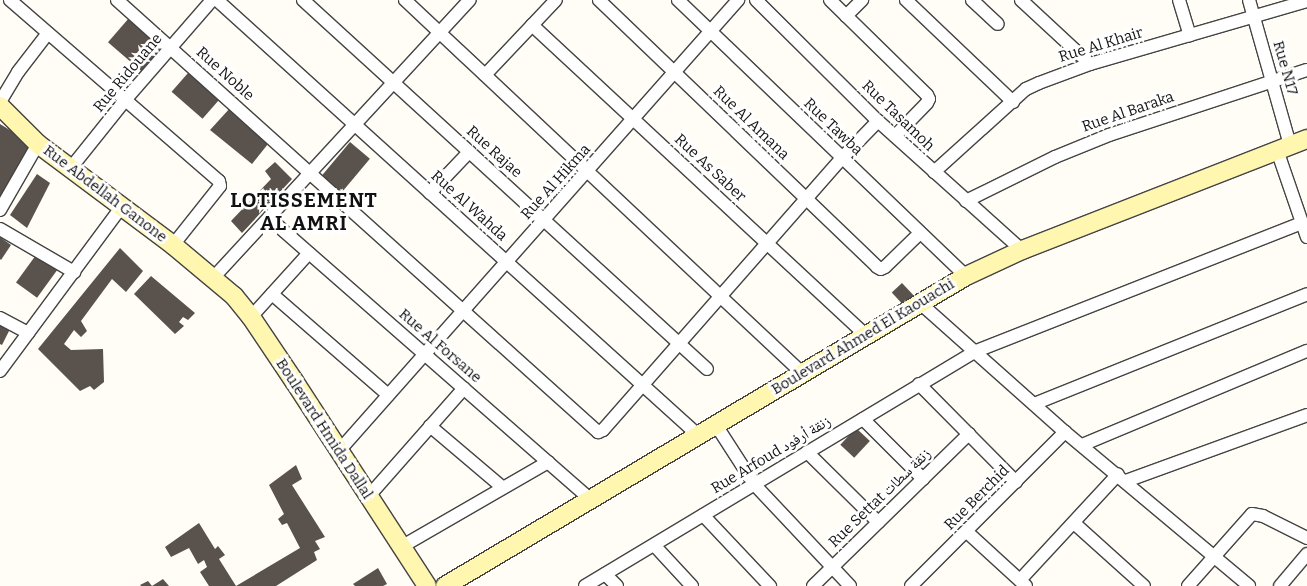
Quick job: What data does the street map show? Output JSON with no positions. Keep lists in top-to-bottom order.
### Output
{
  "streets": {
    "street": [
      "Rue Al Khair",
      "Rue N17",
      "Rue Ridouane",
      "Rue Noble",
      "Rue Al Baraka",
      "Rue Tasamoh",
      "Rue Al Amana",
      "Rue Tawba",
      "Rue Rajae",
      "Rue As Saber",
      "Rue Al Hikma",
      "Rue Abdellah Ganone",
      "Rue Al Wahda",
      "Boulevard Ahmed El Kaouachi",
      "Rue Al Forsane",
      "Boulevard Hmida Dallal",
      "Rue Arfoud زنقة أرفود",
      "Rue Settat زنقة سطات",
      "Rue Berchid"
    ]
  },
  "crossings": [
    ["Rue Al Khair", "Rue N17"],
    ["Rue Al Khair", "Rue Tasamoh"],
    ["Rue N17", "Rue Al Baraka"],
    ["Rue N17", "Boulevard Ahmed El Kaouachi"],
    ["Rue N17", "Rue Arfoud زنقة أرفود"],
    ["Rue Ridouane", "Rue Noble"],
    ["Rue Ridouane", "Rue Abdellah Ganone"],
    ["Rue Noble", "Rue Al Hikma"],
    ["Rue Noble", "Rue Al Wahda"],
    ["Rue Al Baraka", "Rue Tasamoh"],
    ["Rue Tasamoh", "Boulevard Ahmed El Kaouachi"],
    ["Rue Al Amana", "Rue Tawba"],
    ["Rue Al Amana", "Rue Al Hikma"],
    ["Rue Tawba", "Rue Al Hikma"],
    ["Rue Tawba", "Boulevard Ahmed El Kaouachi"],
    ["Rue Rajae", "Rue Al Hikma"],
    ["Rue As Saber", "Rue Al Hikma"],
    ["Rue As Saber", "Boulevard Ahmed El Kaouachi"],
    ["Rue Al Hikma", "Rue Al Wahda"],
    ["Rue Al Hikma", "Rue Al Forsane"],
    ["Rue Al Hikma", "Boulevard Hmida Dallal"],
    ["Rue Abdellah Ganone", "Boulevard Hmida Dallal"],
    ["Rue Al Wahda", "Boulevard Ahmed El Kaouachi"],
    ["Boulevard Ahmed El Kaouachi", "Rue Al Forsane"]
  ],
  "districts": ["LOTISSEMENT AL AMRI"]
}
